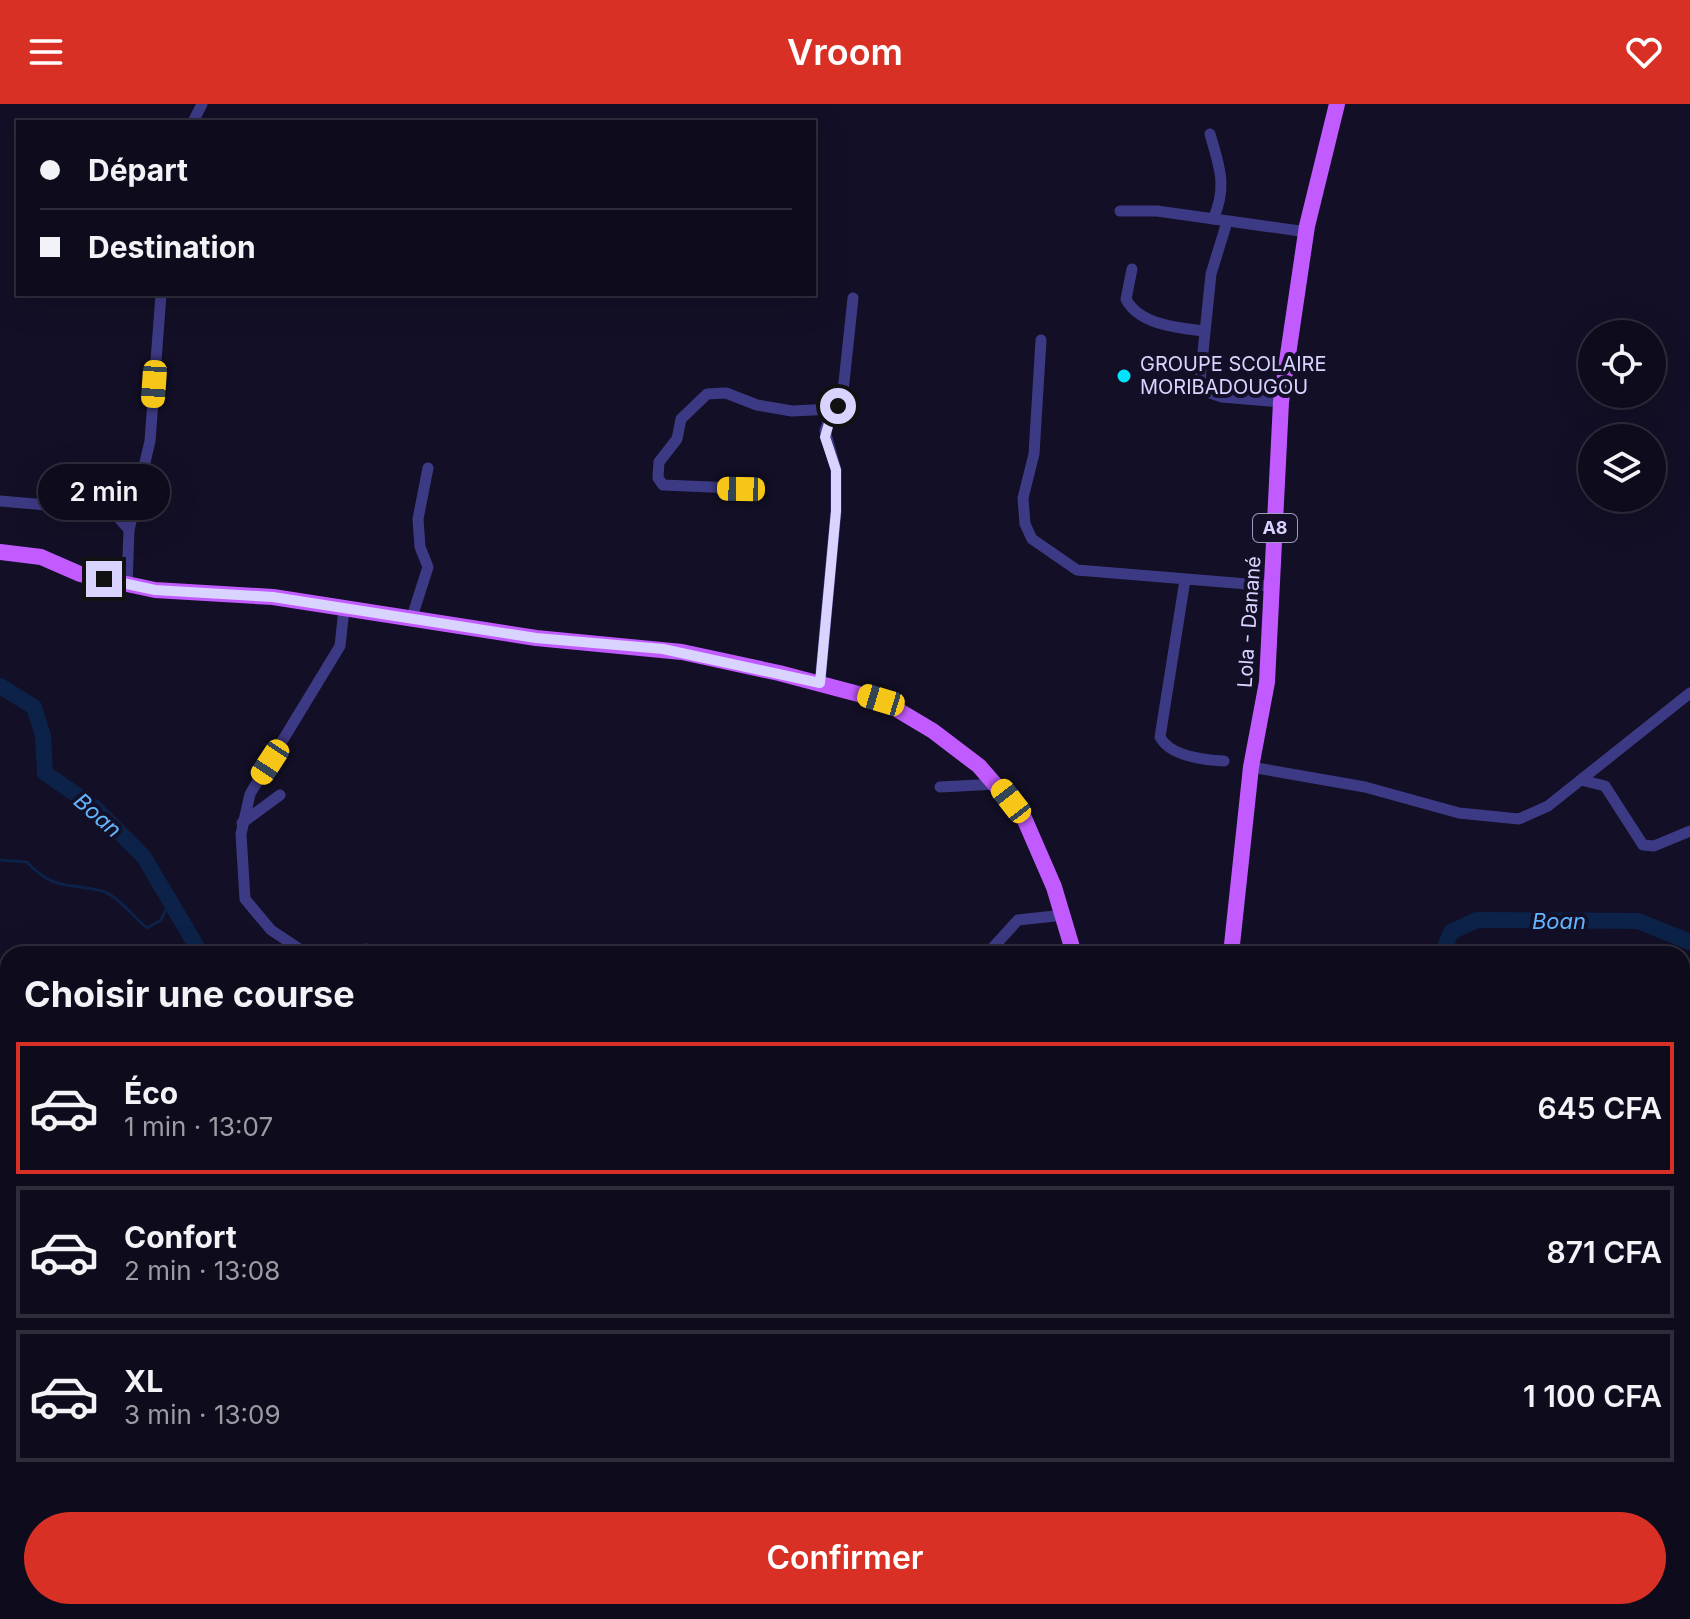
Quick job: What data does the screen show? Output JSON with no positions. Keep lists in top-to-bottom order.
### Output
{
  "streets": {
    "main road": ["A8", "Lola - Danané"]
  },
  "water": ["Boan"],
  "places": ["GROUPE SCOLAIRE MORIBADOUGOU"],
  "page": {
    "header": "Vroom",
    "banner": ["Départ", "Destination"],
    "bubble": "2 min",
    "heading": "Choisir une course",
    "list": [
      {
        "name": "Éco",
        "note": "1 min · 13:07",
        "value": "645 CFA"
      },
      {
        "name": "Confort",
        "note": "2 min · 13:08",
        "value": "871 CFA"
      },
      {
        "name": "XL",
        "note": "3 min · 13:09",
        "value": "1 100 CFA"
      }
    ],
    "buttons": "Confirmer"
  }
}
